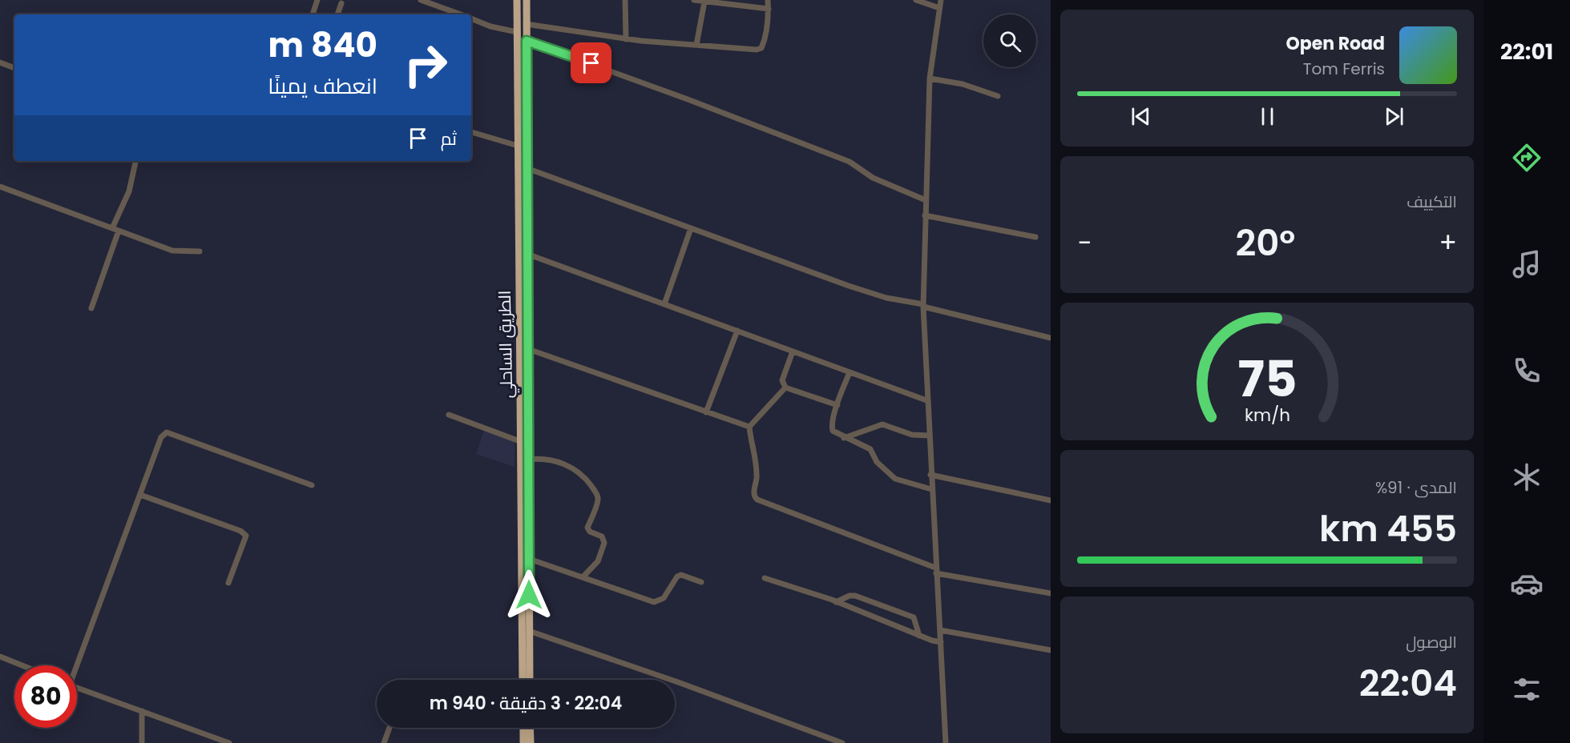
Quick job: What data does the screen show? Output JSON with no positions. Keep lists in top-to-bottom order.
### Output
{
  "streets": {
    "highway": ["الطريق الساحلي"]
  },
  "page": {
    "tabs": "22:01",
    "turn": ["840 m", "انعطف يمينًا"],
    "song": ["Open Road", "Tom Ferris"],
    "then": "ثم",
    "tile": [
      "التكييف",
      ["المدى · 91%", "455 km"],
      ["الوصول", "22:04"]
    ],
    "heat": ["−", "20°", "+"],
    "limit": "80",
    "trip": "22:04 · 3 دقيقة · 940 m",
    "gauge": ["75", "km/h"]
  }
}
